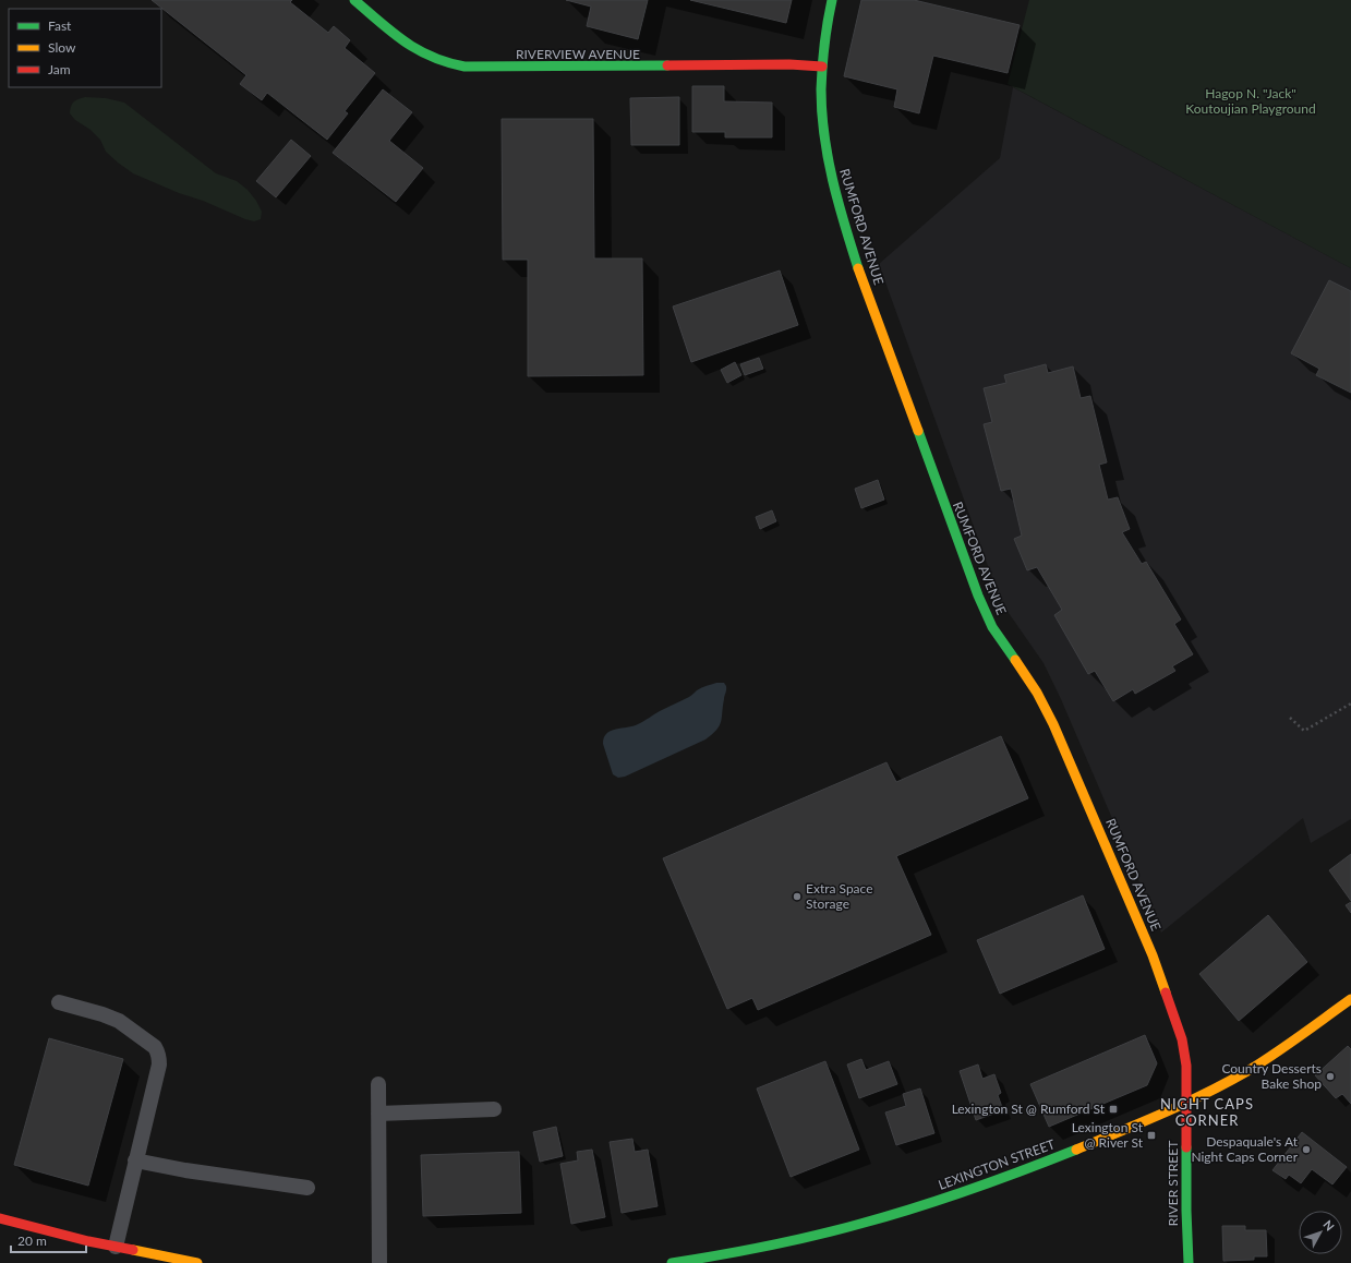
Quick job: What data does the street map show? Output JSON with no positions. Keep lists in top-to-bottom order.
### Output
{
  "streets": {
    "street": [
      "RIVERVIEW AVENUE",
      "RUMFORD AVENUE",
      "LEXINGTON STREET",
      "RIVER STREET"
    ]
  },
  "crossings": [
    ["RIVERVIEW AVENUE", "RUMFORD AVENUE"],
    ["RUMFORD AVENUE", "LEXINGTON STREET"],
    ["RUMFORD AVENUE", "RIVER STREET"],
    ["LEXINGTON STREET", "RIVER STREET"]
  ],
  "districts": ["NIGHT CAPS CORNER"],
  "parks": ["Hagop N. \"Jack\" Koutoujian Playground"],
  "places": {
    "other": ["Extra Space Storage", "Country Desserts Bake Shop", "Despaquale's At Night Caps Corner"],
    "transit": ["Lexington St @ Rumford St", "Lexington St @ River St"]
  },
  "legend": ["Fast", "Slow", "Jam"],
  "scale_bar": "20 m",
  "north": "top right"
}
